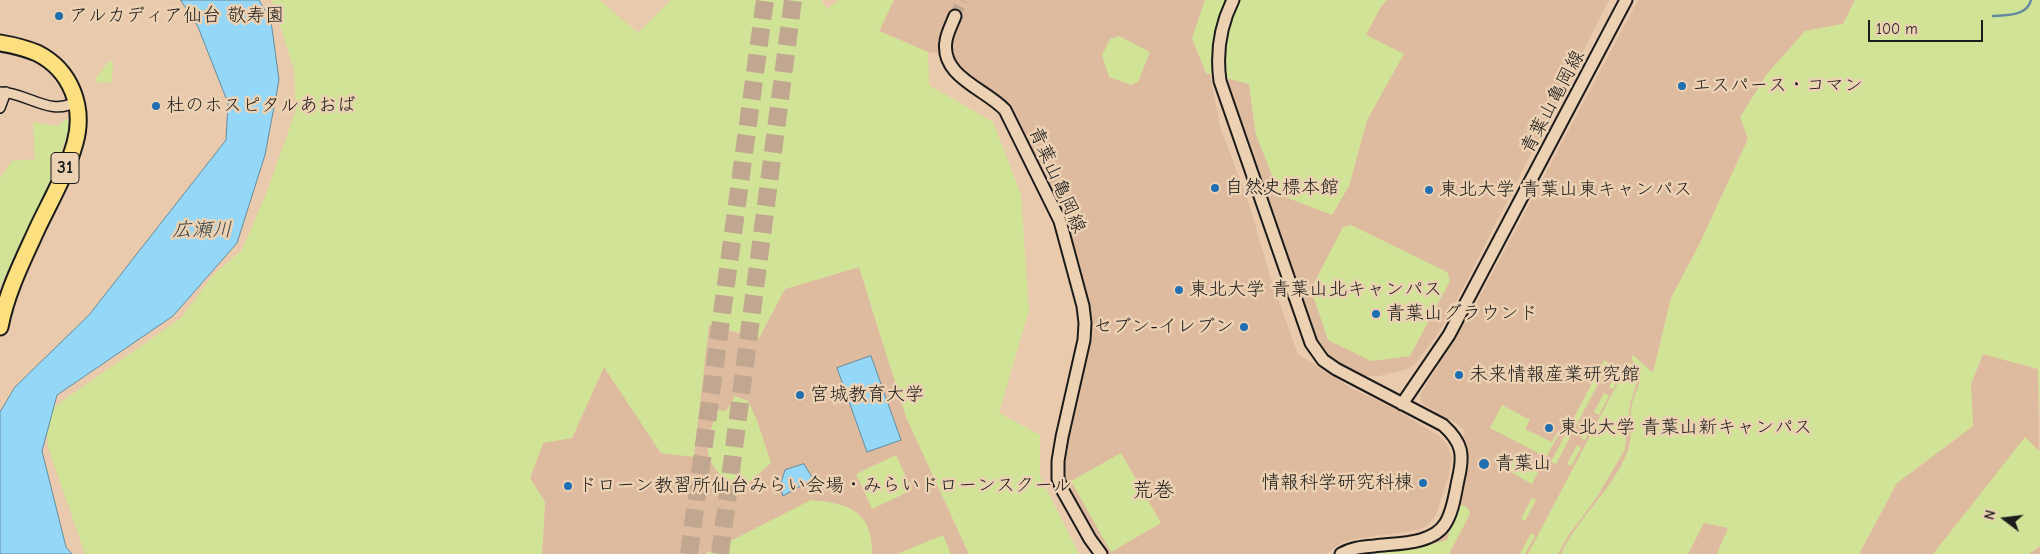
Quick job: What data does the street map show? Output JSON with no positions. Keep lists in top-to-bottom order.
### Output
{
  "streets": {
    "main road": ["31"],
    "street": ["青葉山亀岡線"]
  },
  "districts": ["荒巻"],
  "water": ["広瀬川"],
  "places": [
    "アルカディア仙台 敬寿園",
    "エスパース・コマン",
    "杜のホスピタルあおば",
    "自然史標本館",
    "東北大学 青葉山東キャンパス",
    "東北大学 青葉山北キャンパス",
    "青葉山グラウンド",
    "セブン-イレブン",
    "未来情報産業研究館",
    "宮城教育大学",
    "東北大学 青葉山新キャンパス",
    "青葉山",
    "情報科学研究科棟",
    "ドローン教習所仙台みらい会場・みらいドローンスクール"
  ],
  "scale_bar": "100 m",
  "north": "left"
}
